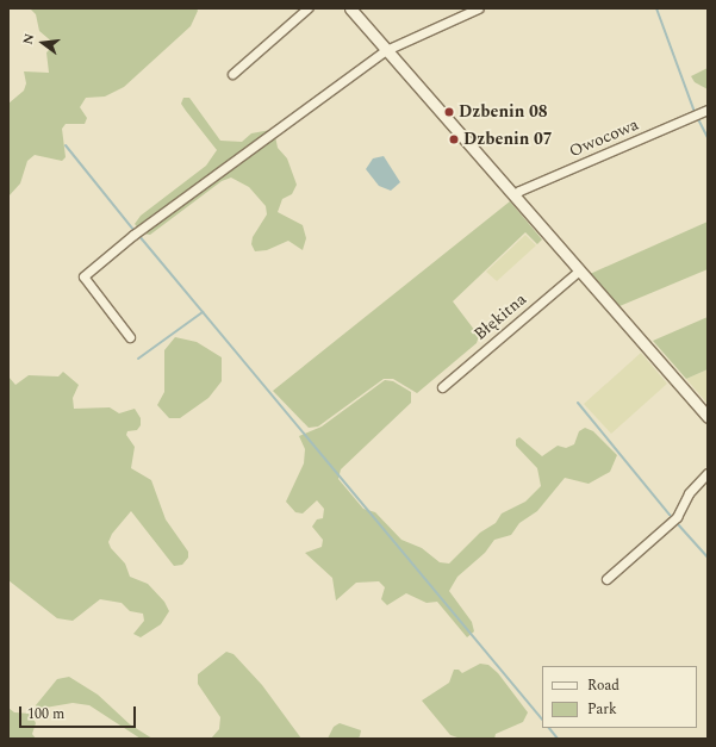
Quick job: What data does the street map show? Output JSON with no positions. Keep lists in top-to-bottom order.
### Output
{
  "streets": {
    "street": ["Owocowa", "Błękitna"]
  },
  "places": ["Dzbenin 08", "Dzbenin 07"],
  "legend": ["Road", "Park"],
  "scale_bar": "100 m",
  "north": "left"
}
